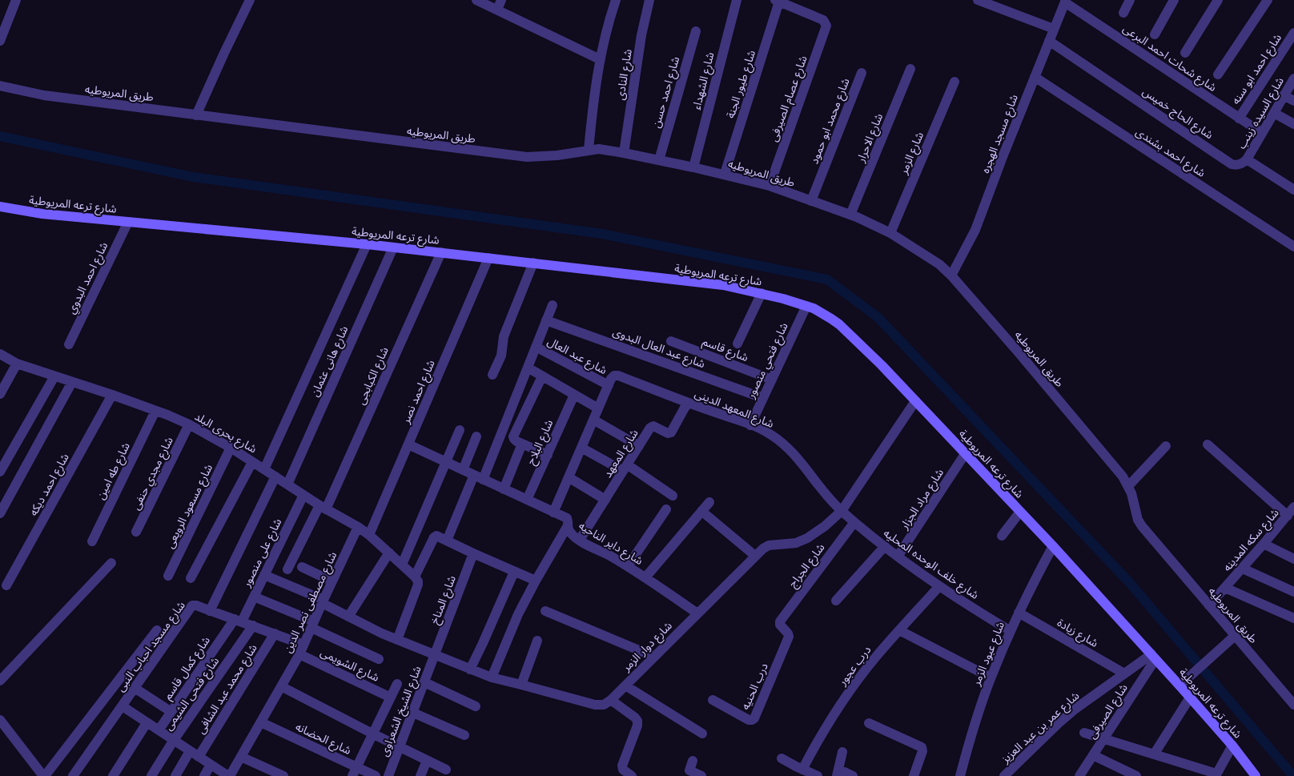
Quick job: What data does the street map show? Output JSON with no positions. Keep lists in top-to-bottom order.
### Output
{
  "streets": {
    "main road": ["شارع ترعه المريوطية"],
    "street": [
      "شارع شحات احمد البرعى",
      "شارع احمد ابو سنه",
      "شارع النادى",
      "شارع الشهداء",
      "شارع طيور الجنة",
      "شارع احمد حسن",
      "طريق المريوطيه",
      "شارع عصام الصيرفى",
      "شارع الحاج خميس",
      "شارع السيده زينب",
      "شارع محمد ابو حمود",
      "شارع مسجد الهجره",
      "شارع الاحرار",
      "شارع احمد بشندى",
      "شارع الزمر",
      "شارع احمد البدوي",
      "شارع عبد العال البدوى",
      "شارع قاسم",
      "شارع عبد العال",
      "شارع فتحي منصور",
      "شارع هانى عثمان",
      "شارع الكبابجى",
      "شارع احمد نصر",
      "شارع المعهد الدينى",
      "شارع بحرى البلد",
      "شارع البلاح",
      "شارع المعهد",
      "شارع طه امين",
      "شارع مجدي حنفى",
      "شارع احمد ديكه",
      "شارع مراد الجزار",
      "شارع مسعود الرويعى",
      "شارع سكه المدينه",
      "شارع داير الناحيه",
      "شارع على منصور",
      "شارع خلف الوحده المحليه",
      "شارع الجراج",
      "شارع المناخ",
      "شارع مصطفى نصر الدين",
      "شارع زيادة",
      "شارع مسجد احباب النبى",
      "شارع دوار الزمر",
      "شارع عبود الزمر",
      "شارع الشويمى",
      "درب عجور",
      "شارع كمال قاسم",
      "درب الحنيه",
      "شارع محمد عبد الشافى",
      "شارع فتحى الشيمى",
      "شارع الشيخ الشعراوى",
      "شارع الصيرفى",
      "شارع عمر بن عبد العزيز",
      "شارع الحضانه"
    ]
  },
  "crossings": [
    ["شارع شحات احمد البرعى", "شارع احمد ابو سنه"],
    ["شارع شحات احمد البرعى", "شارع السيده زينب"],
    ["شارع شحات احمد البرعى", "شارع مسجد الهجره"],
    ["شارع النادى", "طريق المريوطيه"],
    ["شارع الشهداء", "طريق المريوطيه"],
    ["شارع طيور الجنة", "طريق المريوطيه"],
    ["شارع طيور الجنة", "شارع عصام الصيرفى"],
    ["شارع احمد حسن", "طريق المريوطيه"],
    ["طريق المريوطيه", "شارع عصام الصيرفى"],
    ["طريق المريوطيه", "شارع محمد ابو حمود"],
    ["طريق المريوطيه", "شارع مسجد الهجره"],
    ["طريق المريوطيه", "شارع الاحرار"],
    ["طريق المريوطيه", "شارع الزمر"],
    ["طريق المريوطيه", "شارع سكه المدينه"],
    ["شارع الحاج خميس", "شارع السيده زينب"],
    ["شارع الحاج خميس", "شارع مسجد الهجره"],
    ["شارع مسجد الهجره", "شارع احمد بشندى"],
    ["شارع ترعه المريوطية", "شارع احمد البدوي"],
    ["شارع ترعه المريوطية", "شارع فتحي منصور"],
    ["شارع ترعه المريوطية", "شارع هانى عثمان"],
    ["شارع ترعه المريوطية", "شارع الكبابجى"],
    ["شارع ترعه المريوطية", "شارع احمد نصر"],
    ["شارع ترعه المريوطية", "شارع مراد الجزار"],
    ["شارع ترعه المريوطية", "شارع دوار الزمر"],
    ["شارع ترعه المريوطية", "شارع عبود الزمر"],
    ["شارع ترعه المريوطية", "شارع الصيرفى"],
    ["شارع ترعه المريوطية", "شارع عمر بن عبد العزيز"],
    ["شارع عبد العال البدوى", "شارع فتحي منصور"],
    ["شارع قاسم", "شارع فتحي منصور"],
    ["شارع عبد العال", "شارع المعهد الدينى"],
    ["شارع فتحي منصور", "شارع المعهد الدينى"],
    ["شارع هانى عثمان", "شارع بحرى البلد"],
    ["شارع الكبابجى", "شارع بحرى البلد"],
    ["شارع احمد نصر", "شارع بحرى البلد"],
    ["شارع احمد نصر", "شارع داير الناحيه"],
    ["شارع المعهد الدينى", "شارع المعهد"],
    ["شارع المعهد الدينى", "شارع خلف الوحده المحليه"],
    ["شارع المعهد الدينى", "شارع دوار الزمر"],
    ["شارع بحرى البلد", "شارع طه امين"],
    ["شارع بحرى البلد", "شارع مجدي حنفى"],
    ["شارع بحرى البلد", "شارع احمد ديكه"],
    ["شارع بحرى البلد", "شارع مسعود الرويعى"],
    ["شارع بحرى البلد", "شارع على منصور"],
    ["شارع بحرى البلد", "شارع مصطفى نصر الدين"],
    ["شارع البلاح", "شارع داير الناحيه"],
    ["شارع المعهد", "شارع داير الناحيه"],
    ["شارع مراد الجزار", "شارع خلف الوحده المحليه"],
    ["شارع داير الناحيه", "شارع دوار الزمر"],
    ["شارع على منصور", "شارع مسجد احباب النبى"],
    ["شارع على منصور", "شارع كمال قاسم"],
    ["شارع خلف الوحده المحليه", "شارع الجراج"],
    ["شارع خلف الوحده المحليه", "شارع دوار الزمر"],
    ["شارع خلف الوحده المحليه", "شارع عبود الزمر"],
    ["شارع خلف الوحده المحليه", "درب عجور"],
    ["شارع الجراج", "درب الحنيه"],
    ["شارع المناخ", "شارع الشيخ الشعراوى"],
    ["شارع مصطفى نصر الدين", "شارع مسجد احباب النبى"],
    ["شارع مصطفى نصر الدين", "شارع الشويمى"],
    ["شارع مصطفى نصر الدين", "شارع الحضانه"],
    ["شارع زيادة", "شارع عبود الزمر"],
    ["شارع زيادة", "شارع عمر بن عبد العزيز"],
    ["شارع مسجد احباب النبى", "شارع الشويمى"],
    ["شارع مسجد احباب النبى", "شارع كمال قاسم"],
    ["شارع مسجد احباب النبى", "شارع محمد عبد الشافى"],
    ["شارع مسجد احباب النبى", "شارع فتحى الشيمى"],
    ["شارع الصيرفى", "شارع عمر بن عبد العزيز"]
  ]
}
